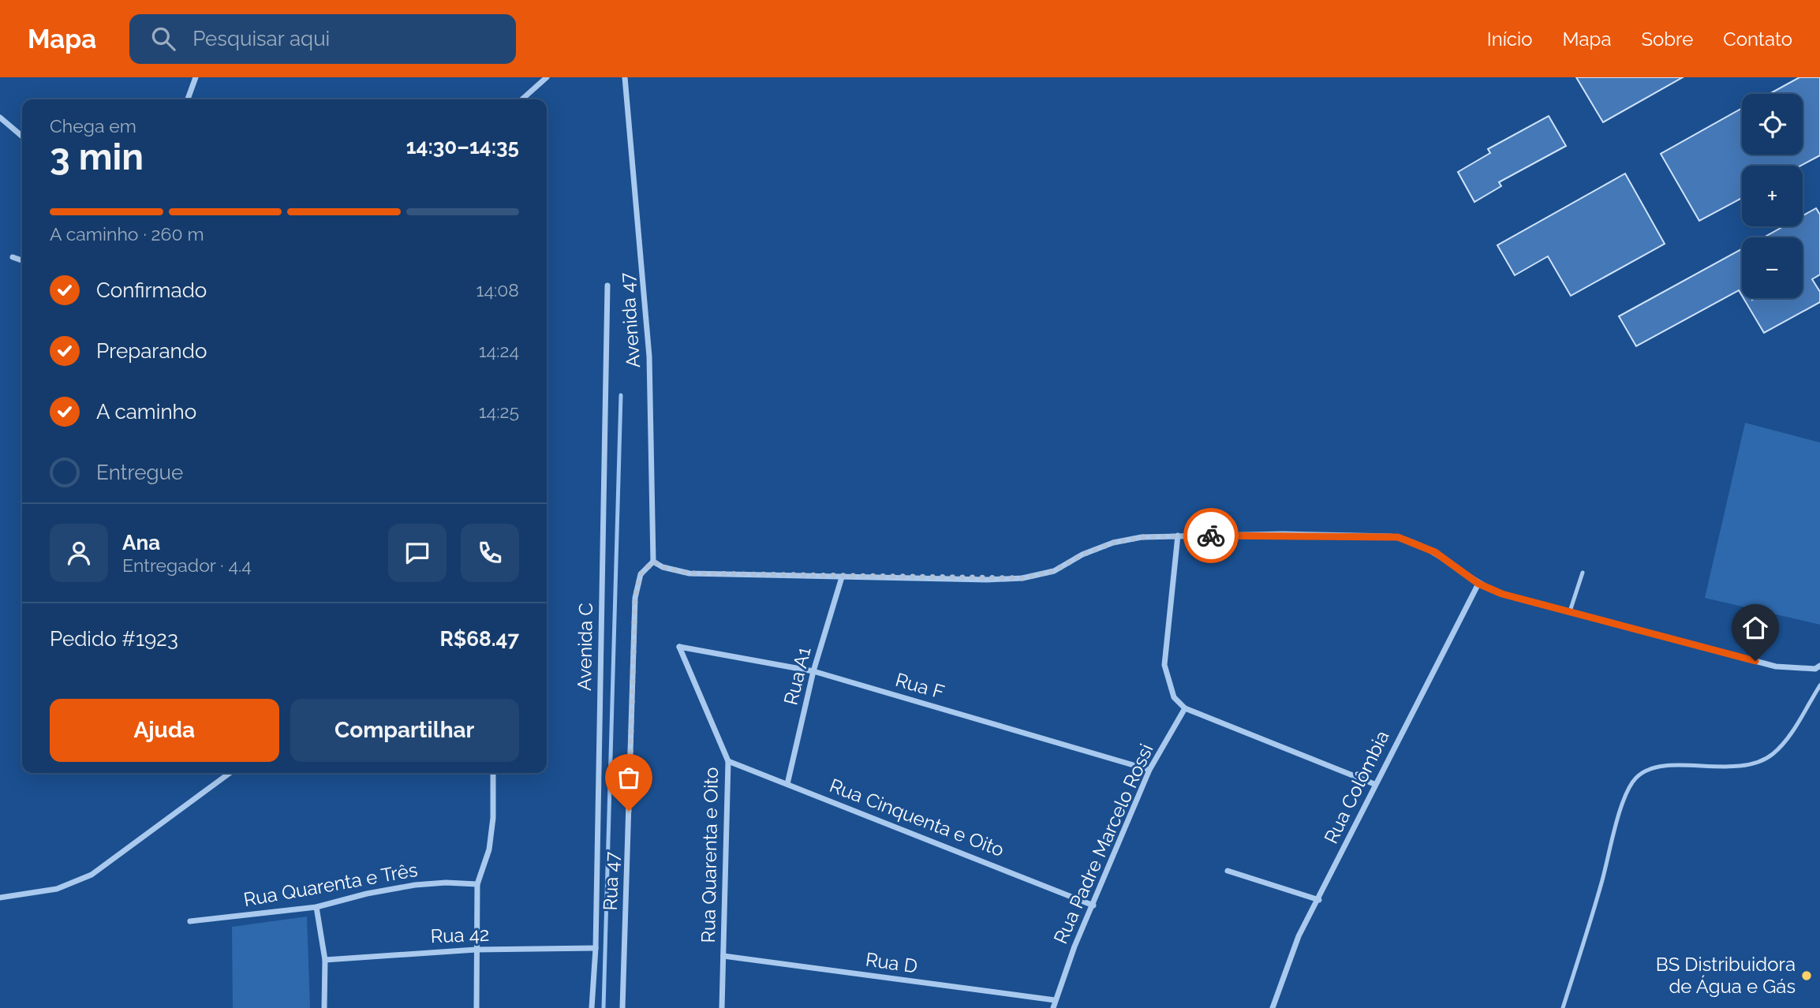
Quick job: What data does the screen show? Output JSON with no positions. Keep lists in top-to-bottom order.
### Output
{
  "streets": {
    "street": [
      "Avenida 47",
      "Avenida C",
      "Rua A1",
      "Rua F",
      "Rua Colômbia",
      "Rua Cinquenta e Oito",
      "Rua Padre Marcelo Rossi",
      "Rua Quarenta e Oito",
      "Rua 47",
      "Rua Quarenta e Três",
      "Rua 42",
      "Rua D"
    ]
  },
  "crossings": [
    ["Avenida 47", "Rua 47"],
    ["Avenida C", "Rua 42"],
    ["Rua A1", "Rua F"],
    ["Rua A1", "Rua Cinquenta e Oito"],
    ["Rua F", "Rua Padre Marcelo Rossi"],
    ["Rua F", "Rua Quarenta e Oito"],
    ["Rua Cinquenta e Oito", "Rua Padre Marcelo Rossi"],
    ["Rua Cinquenta e Oito", "Rua Quarenta e Oito"],
    ["Rua Padre Marcelo Rossi", "Rua D"],
    ["Rua Quarenta e Oito", "Rua D"]
  ],
  "places": ["BS Distribuidora de Água e Gás"],
  "page": {
    "header": "Mapa",
    "search": "Pesquisar aqui",
    "nav": [
      "Início",
      "Mapa",
      "Sobre",
      "Contato"
    ],
    "map_buttons": ["+", "−"],
    "heading": ["3 min", "Chega em", "14:30–14:35"],
    "panel": [
      "Ana",
      "Entregador · 4.4",
      "Pedido #1923",
      "R$68.47"
    ],
    "bar": "A caminho · 260 m",
    "list": [
      ["Confirmado", "14:08"],
      ["Preparando", "14:24"],
      ["A caminho", "14:25"],
      "Entregue"
    ],
    "buttons": ["Ajuda", "Compartilhar"]
  }
}
